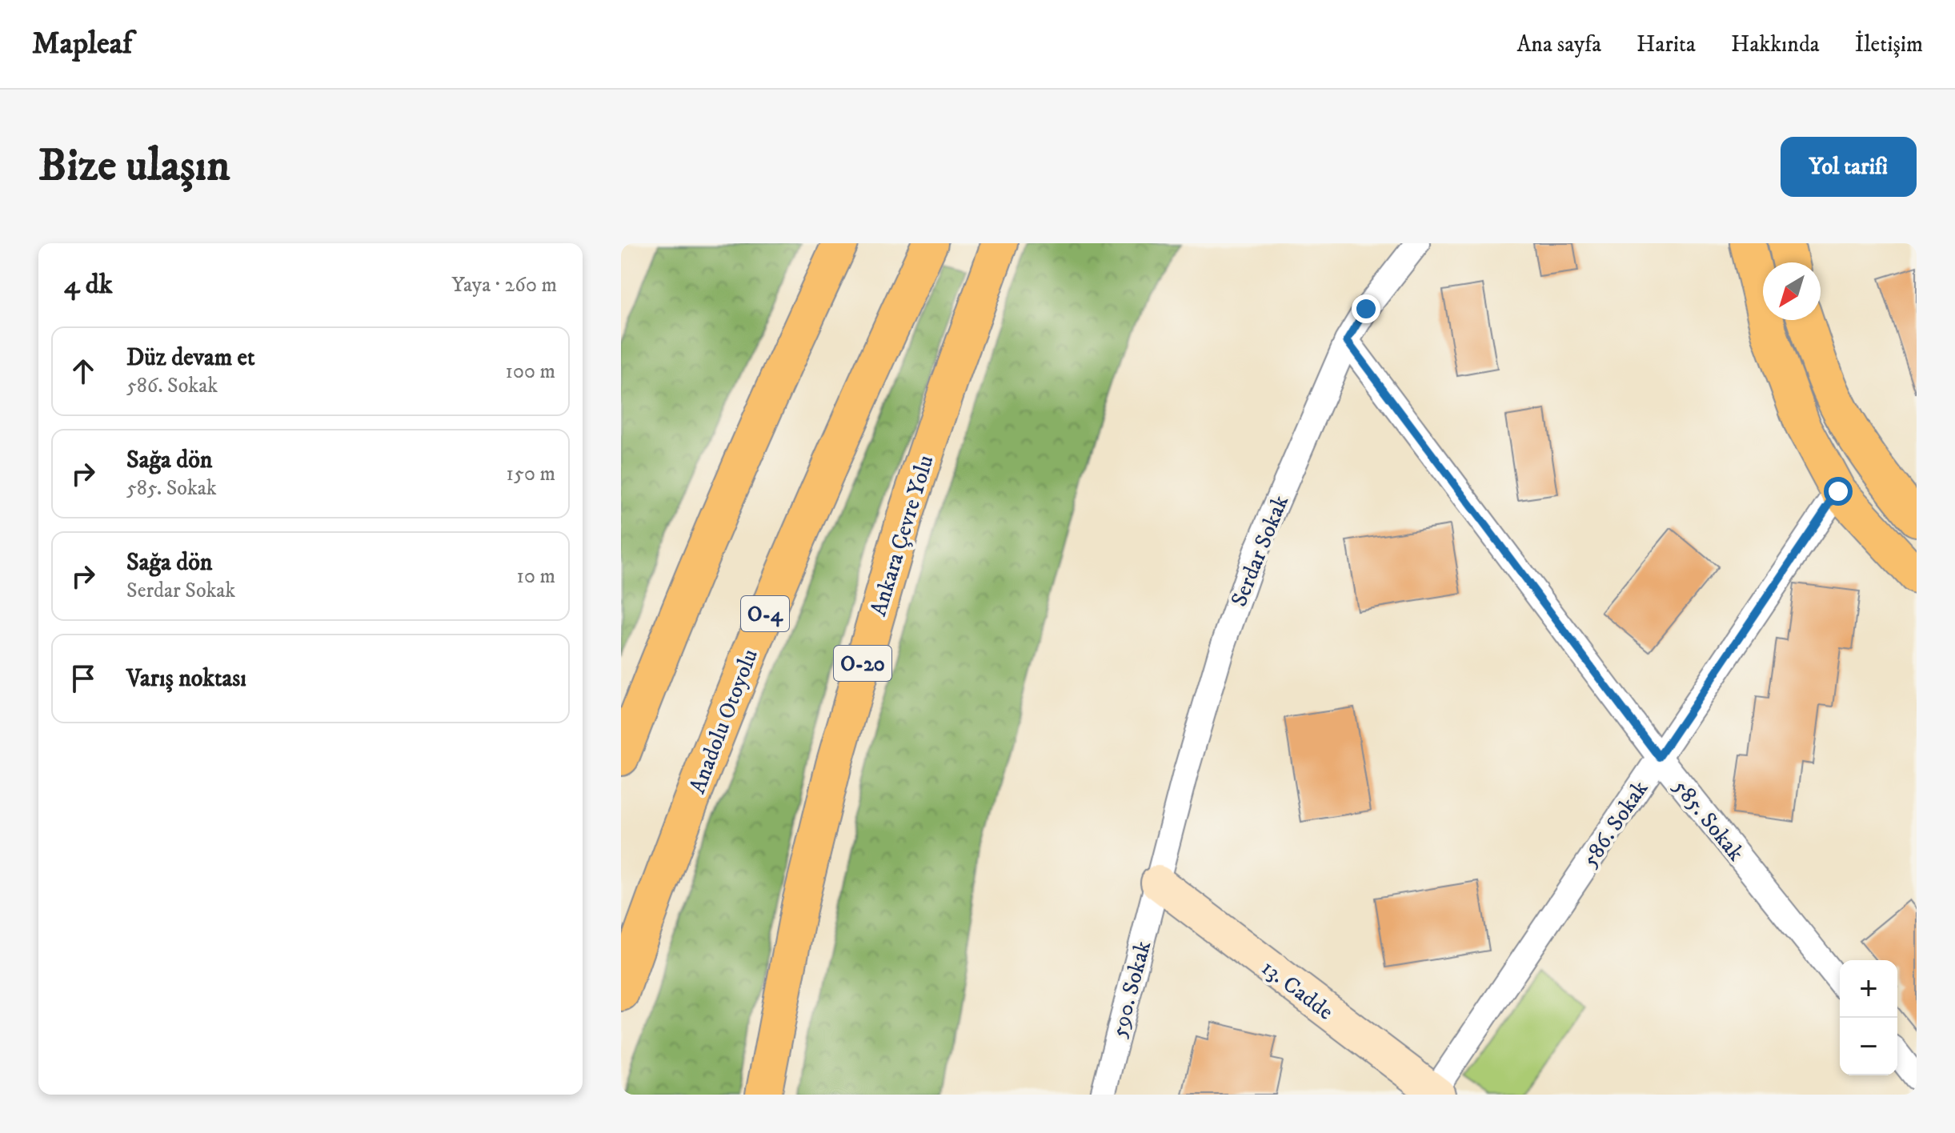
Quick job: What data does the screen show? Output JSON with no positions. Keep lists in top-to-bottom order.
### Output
{
  "streets": {
    "main road": [
      "Ankara Çevre Yolu",
      "O-4",
      "O-20",
      "Anadolu Otoyolu"
    ],
    "street": [
      "Serdar Sokak",
      "585. Sokak",
      "586. Sokak",
      "590. Sokak",
      "13. Cadde"
    ]
  },
  "crossings": [
    ["Serdar Sokak", "585. Sokak"],
    ["Serdar Sokak", "590. Sokak"],
    ["Serdar Sokak", "13. Cadde"],
    ["585. Sokak", "586. Sokak"],
    ["586. Sokak", "13. Cadde"],
    ["590. Sokak", "13. Cadde"]
  ],
  "north": "bottom left",
  "page": {
    "header": "Mapleaf",
    "nav": [
      "Ana sayfa",
      "Harita",
      "Hakkında",
      "İletişim"
    ],
    "buttons": "Yol tarifi",
    "title": "Bize ulaşın",
    "heading": ["4 dk", "Yaya · 260 m"],
    "list": [
      ["Düz devam et", "586. Sokak", "100 m"],
      ["Sağa dön", "585. Sokak", "150 m"],
      ["Sağa dön", "Serdar Sokak", "10 m"],
      "Varış noktası"
    ],
    "map_buttons": ["+", "−"]
  }
}
